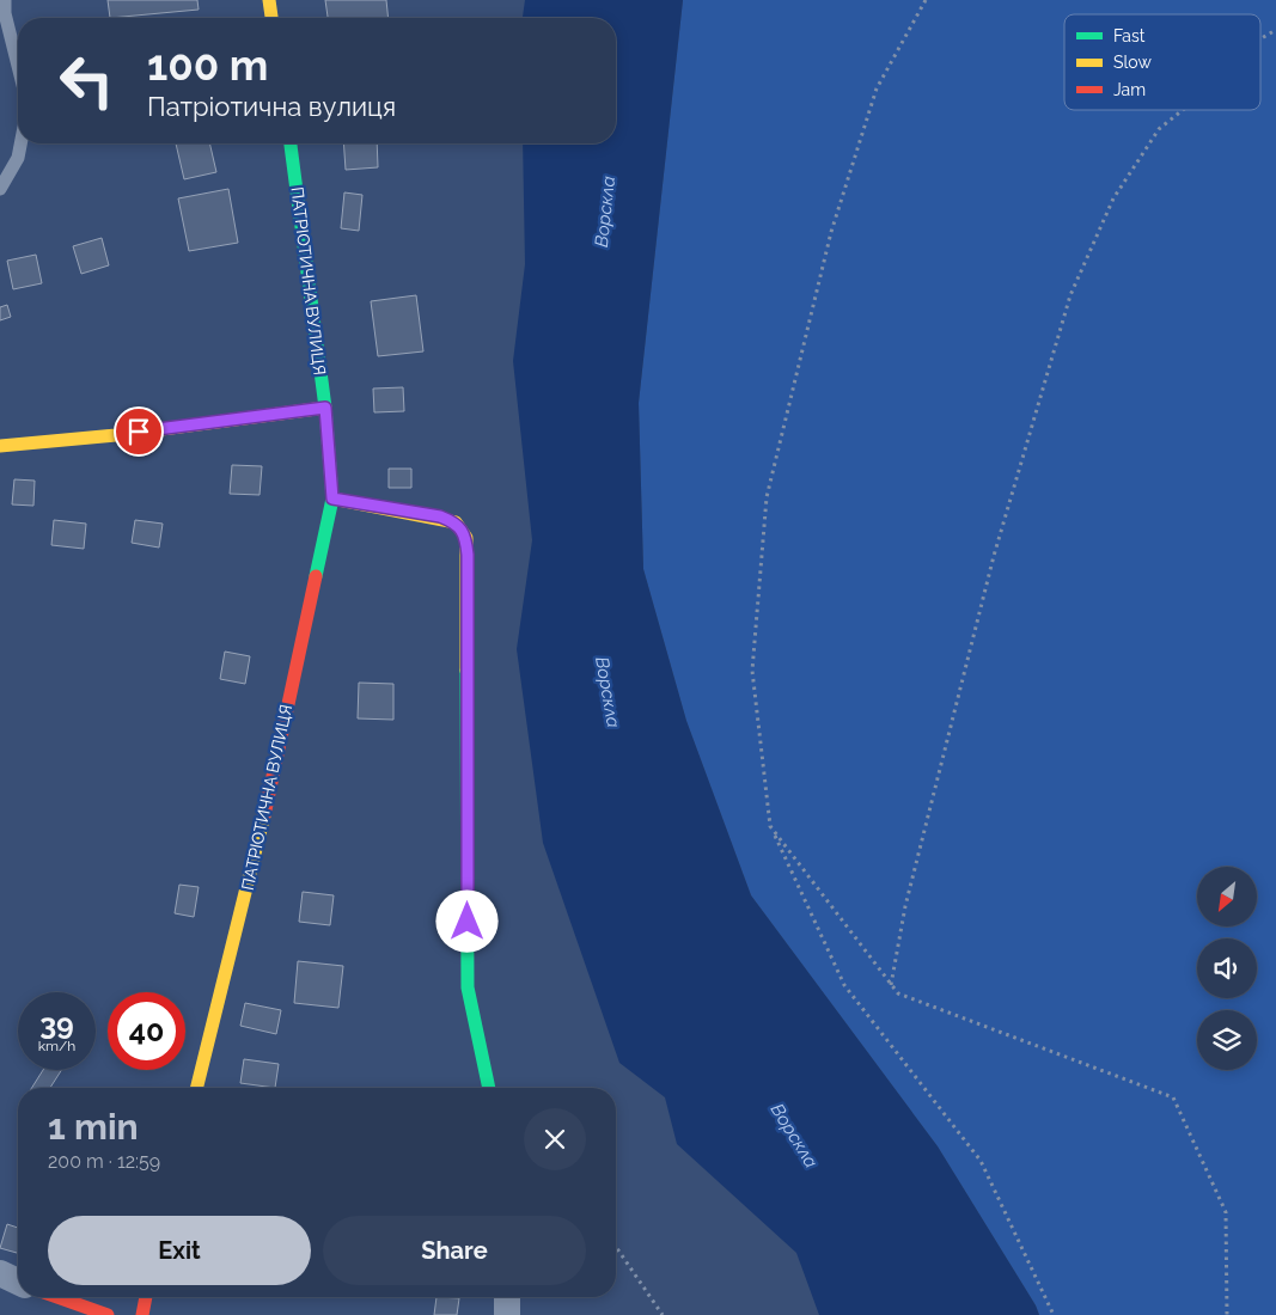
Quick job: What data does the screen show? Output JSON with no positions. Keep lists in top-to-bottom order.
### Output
{
  "streets": {
    "street": ["ПАТРІОТИЧНА ВУЛИЦЯ"]
  },
  "water": ["Ворскла"],
  "legend": ["Fast", "Slow", "Jam"],
  "north": "bottom left",
  "page": {
    "turn": ["100 m", "Патріотична вулиця"],
    "speed": "39 km/h",
    "limit": "40",
    "heading": ["1 min", "200 m · 12:59"],
    "buttons": ["Exit", "Share"]
  }
}
